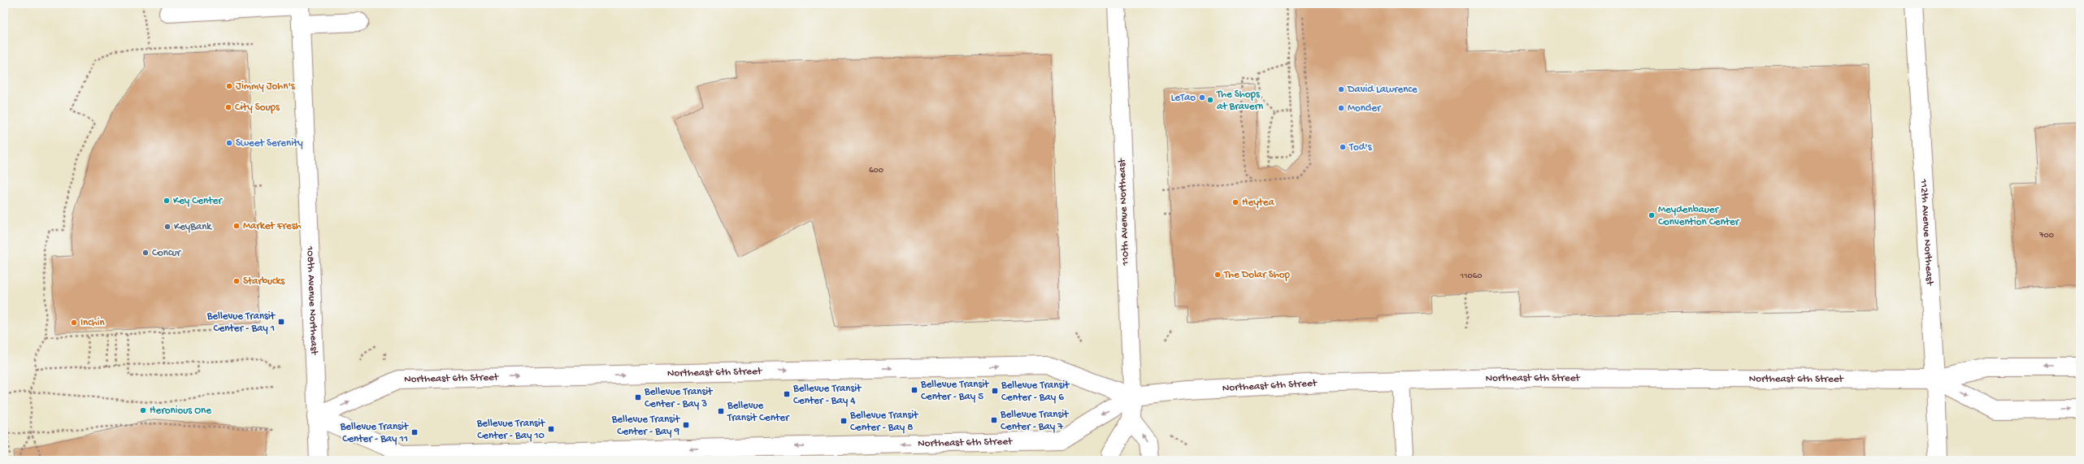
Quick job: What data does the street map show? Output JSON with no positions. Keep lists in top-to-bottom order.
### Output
{
  "streets": {
    "main road": [
      "110th Avenue Northeast",
      "112th Avenue Northeast",
      "108th Avenue Northeast",
      "Northeast 6th Street"
    ]
  },
  "crossings": [
    ["110th Avenue Northeast", "Northeast 6th Street"],
    ["112th Avenue Northeast", "Northeast 6th Street"],
    ["108th Avenue Northeast", "Northeast 6th Street"]
  ],
  "places": {
    "other": [
      "Jimmy John's",
      "David Lawrence",
      "LeTao",
      "The Shops at Bravern",
      "City Soups",
      "Moncler",
      "Sweet Serenity",
      "Tod's",
      "Key Center",
      "Heytea",
      "Meydenbauer Convention Center",
      "Market Fresh",
      "KeyBank",
      "Concur",
      "The Dolar Shop",
      "Starbucks",
      "Inchin",
      "Heronious One"
    ],
    "transit": [
      "Bellevue Transit Center - Bay 1",
      "Bellevue Transit Center - Bay 5",
      "Bellevue Transit Center - Bay 6",
      "Bellevue Transit Center - Bay 4",
      "Bellevue Transit Center - Bay 3",
      "Bellevue Transit Center",
      "Bellevue Transit Center - Bay 7",
      "Bellevue Transit Center - Bay 8",
      "Bellevue Transit Center - Bay 9",
      "Bellevue Transit Center - Bay 10",
      "Bellevue Transit Center - Bay 11"
    ]
  },
  "house_numbers": ["600", "700", "11060"]
}
